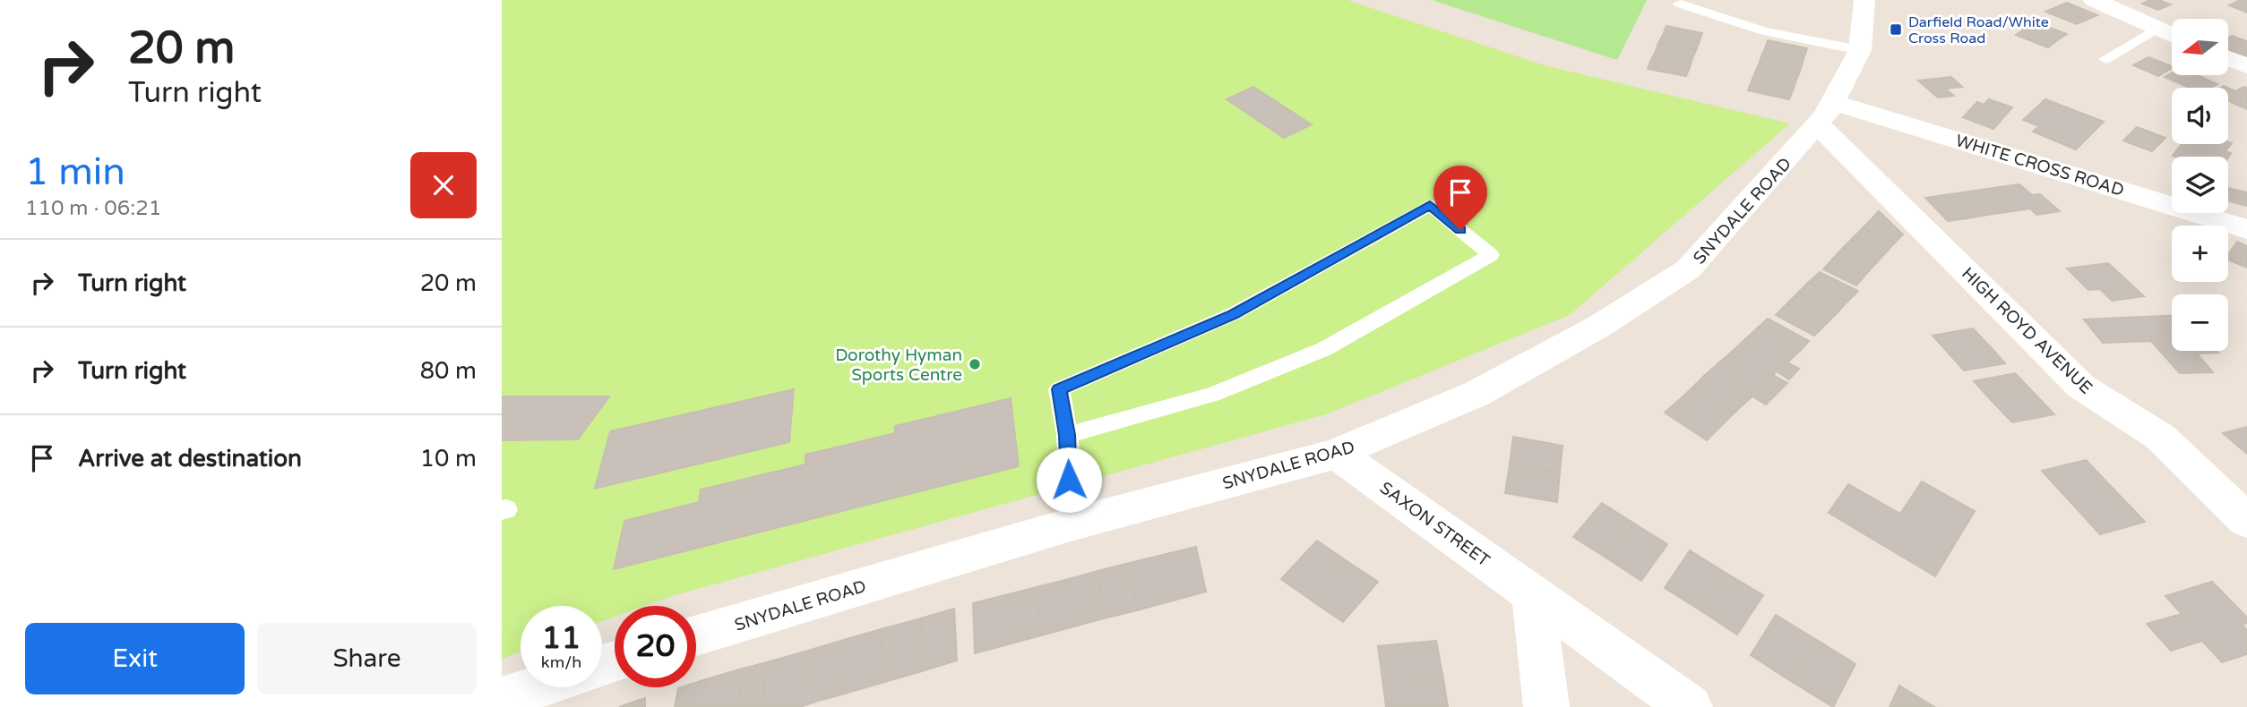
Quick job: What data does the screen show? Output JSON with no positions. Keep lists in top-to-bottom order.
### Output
{
  "streets": {
    "street": [
      "WHITE CROSS ROAD",
      "SNYDALE ROAD",
      "HIGH ROYD AVENUE",
      "SAXON STREET"
    ]
  },
  "crossings": [
    ["WHITE CROSS ROAD", "SNYDALE ROAD"],
    ["WHITE CROSS ROAD", "HIGH ROYD AVENUE"],
    ["SNYDALE ROAD", "HIGH ROYD AVENUE"],
    ["SNYDALE ROAD", "SAXON STREET"]
  ],
  "places": {
    "transit": ["Darfield Road/White Cross Road"],
    "other": ["Dorothy Hyman Sports Centre"]
  },
  "north": "left",
  "page": {
    "turn": ["20 m", "Turn right"],
    "map_buttons": ["+", "−"],
    "heading": ["1 min", "110 m · 06:21"],
    "list": [
      {
        "name": "Turn right",
        "value": "20 m"
      },
      {
        "name": "Turn right",
        "value": "80 m"
      },
      {
        "name": "Arrive at destination",
        "value": "10 m"
      }
    ],
    "speed": "11 km/h",
    "limit": "20",
    "buttons": ["Exit", "Share"]
  }
}
